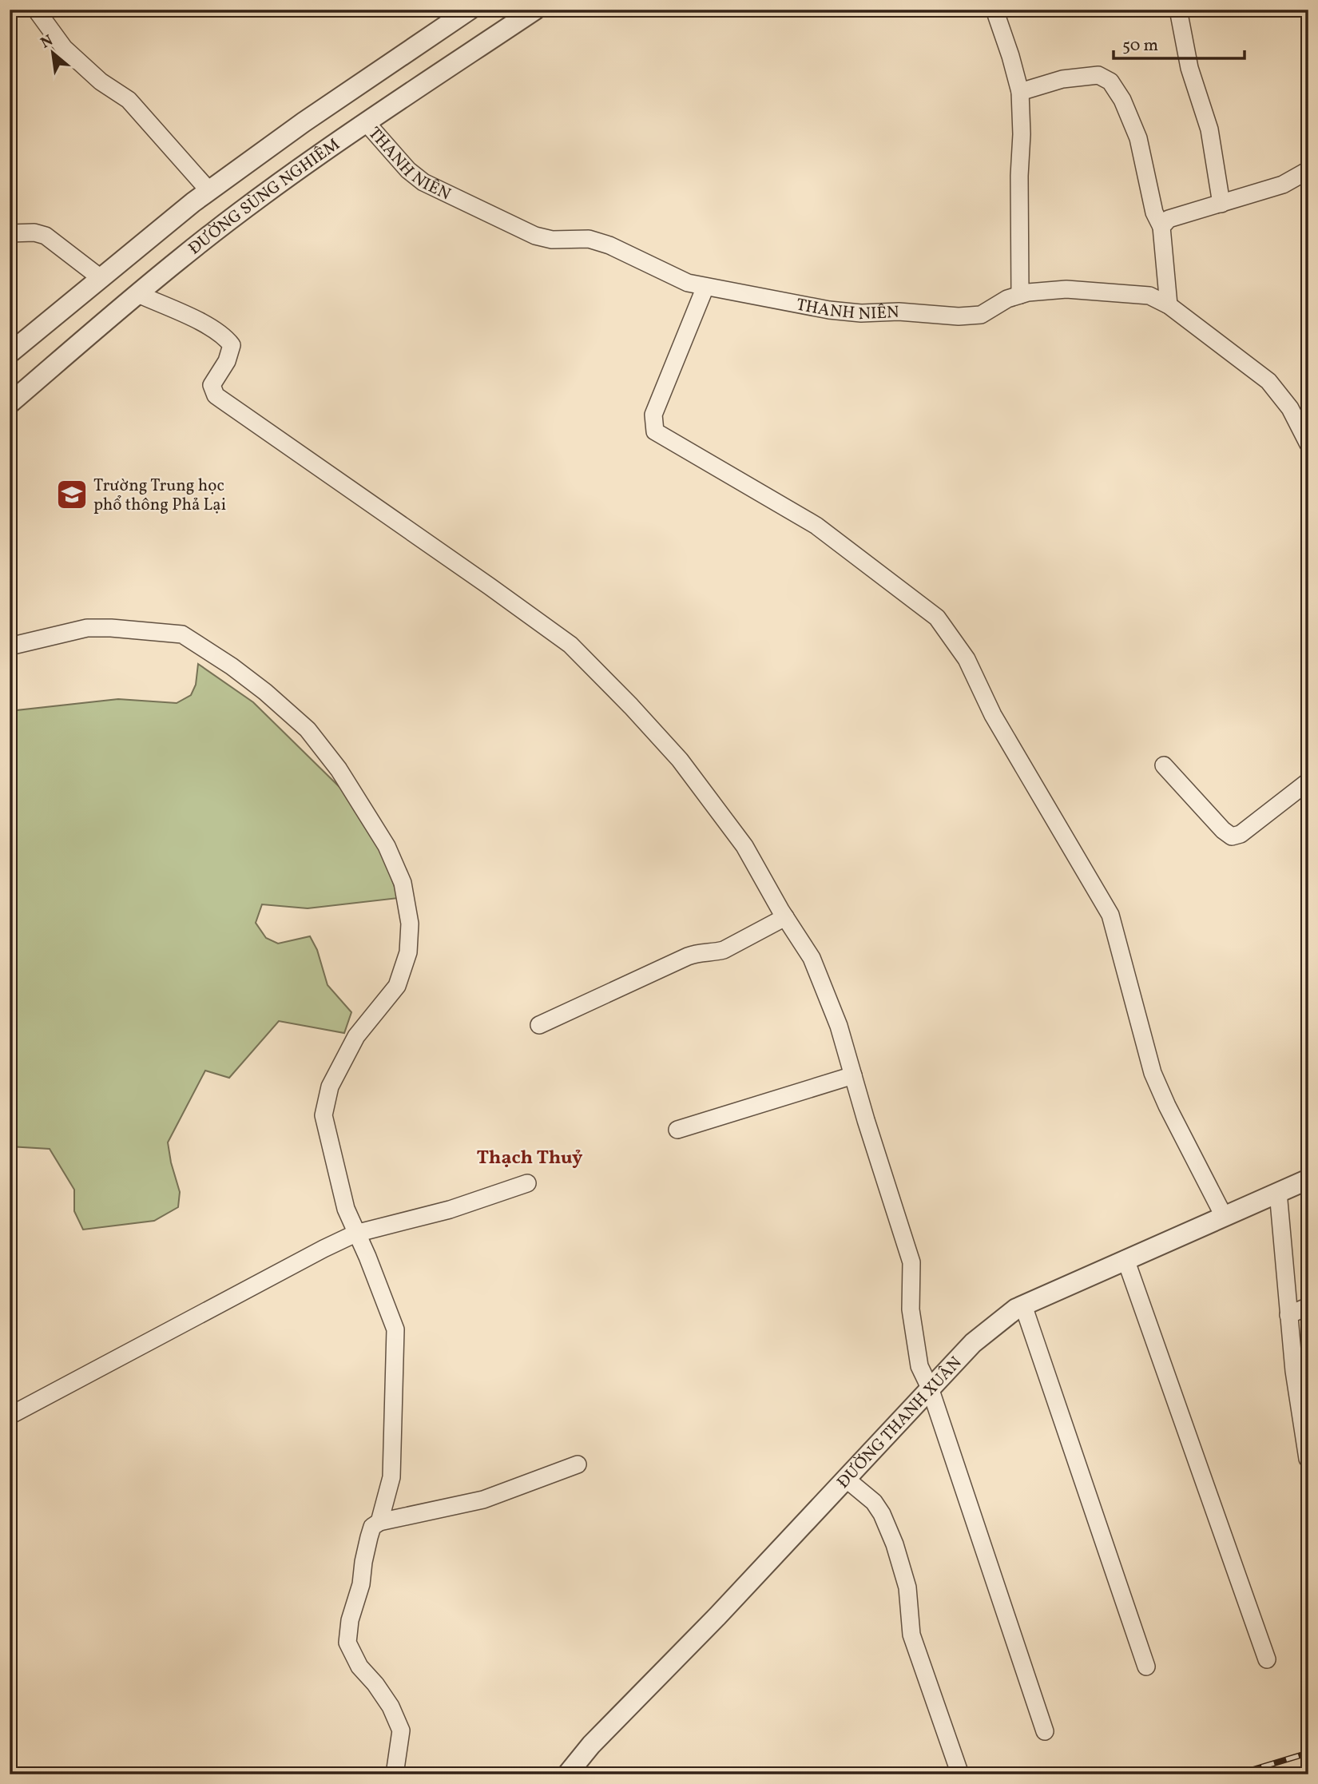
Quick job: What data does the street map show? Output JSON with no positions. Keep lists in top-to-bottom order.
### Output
{
  "streets": {
    "street": ["THANH NIÊN", "ĐƯỜNG SÙNG NGHIÊM", "ĐƯỜNG THANH XUÂN"]
  },
  "crossings": [
    ["THANH NIÊN", "ĐƯỜNG SÙNG NGHIÊM"]
  ],
  "districts": ["Thạch Thuỷ"],
  "places": {
    "school or university": ["Trường Trung học phổ thông Phả Lại"]
  },
  "scale_bar": "50 m",
  "north": "top left"
}
